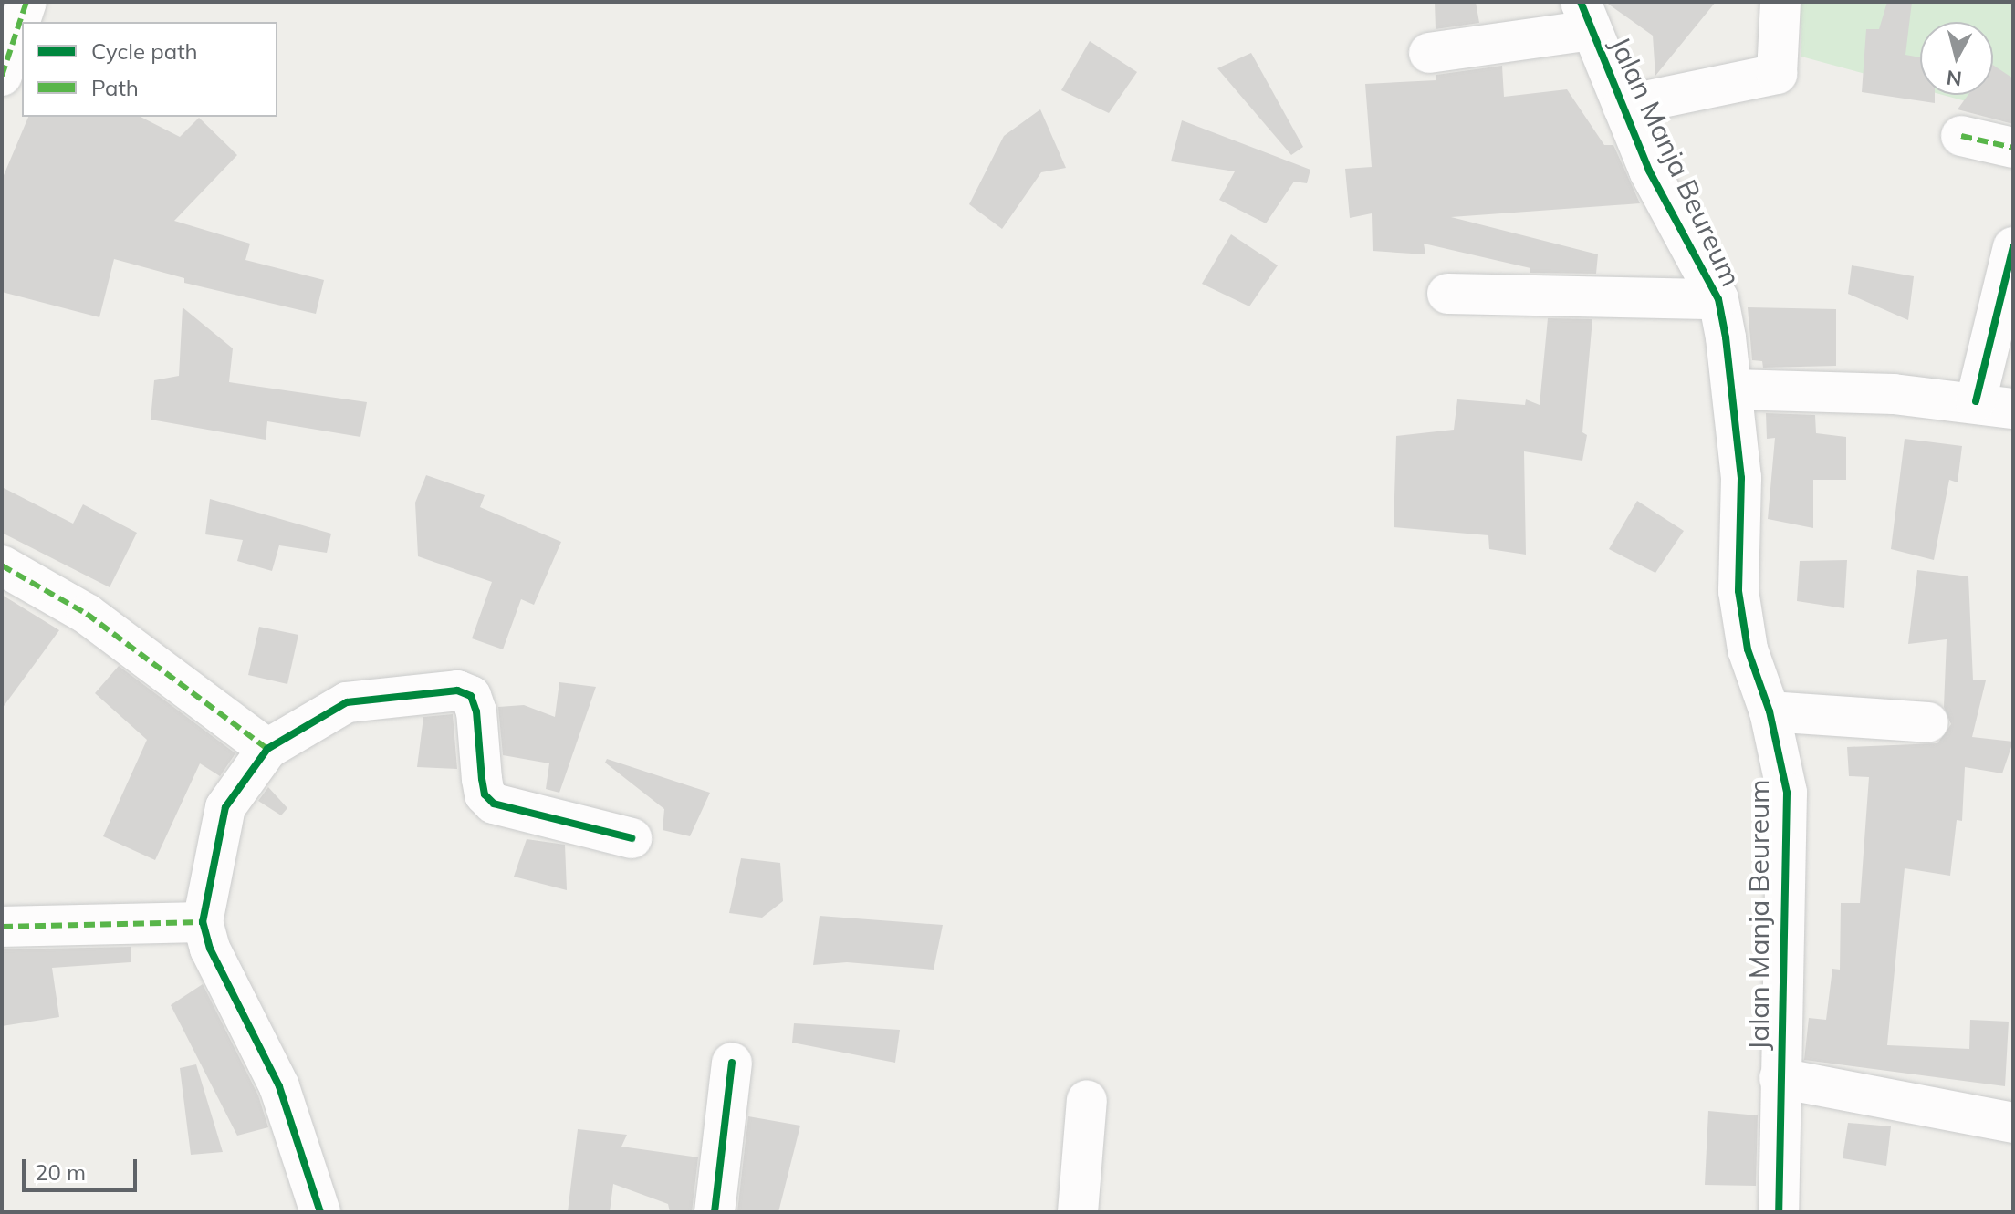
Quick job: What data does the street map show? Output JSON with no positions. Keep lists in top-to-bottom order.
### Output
{
  "streets": {
    "street": ["Jalan Manja Beureum"]
  },
  "legend": ["Cycle path", "Path"],
  "scale_bar": "20 m",
  "north": "bottom"
}
